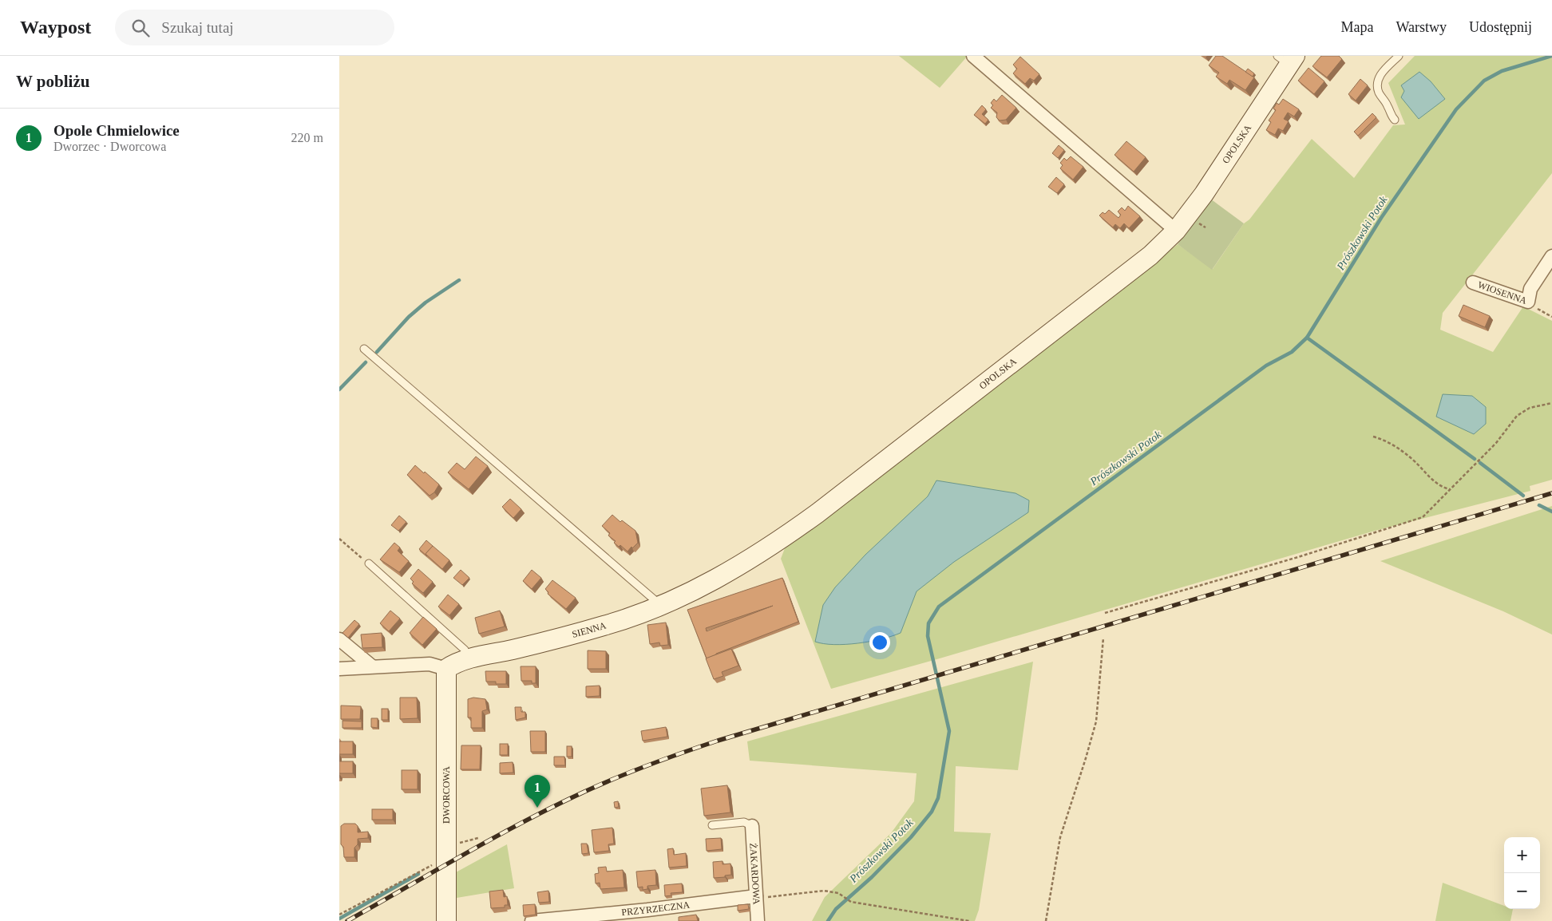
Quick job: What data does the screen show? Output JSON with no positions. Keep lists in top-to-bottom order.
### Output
{
  "streets": {
    "street": [
      "OPOLSKA",
      "WIOSENNA",
      "SIENNA",
      "DWORCOWA",
      "ŻAKARDOWA",
      "PRZYRZECZNA"
    ]
  },
  "crossings": [
    ["OPOLSKA", "SIENNA"],
    ["SIENNA", "DWORCOWA"],
    ["ŻAKARDOWA", "PRZYRZECZNA"]
  ],
  "water": ["Prószkowski Potok"],
  "page": {
    "header": "Waypost",
    "search": "Szukaj tutaj",
    "nav": ["Mapa", "Warstwy", "Udostępnij"],
    "heading": "W pobliżu",
    "list": [
      {
        "mark": "1",
        "name": "Opole Chmielowice",
        "note": "Dworzec · Dworcowa",
        "value": "220 m"
      }
    ],
    "pins": "1",
    "map_buttons": ["+", "−"]
  }
}
